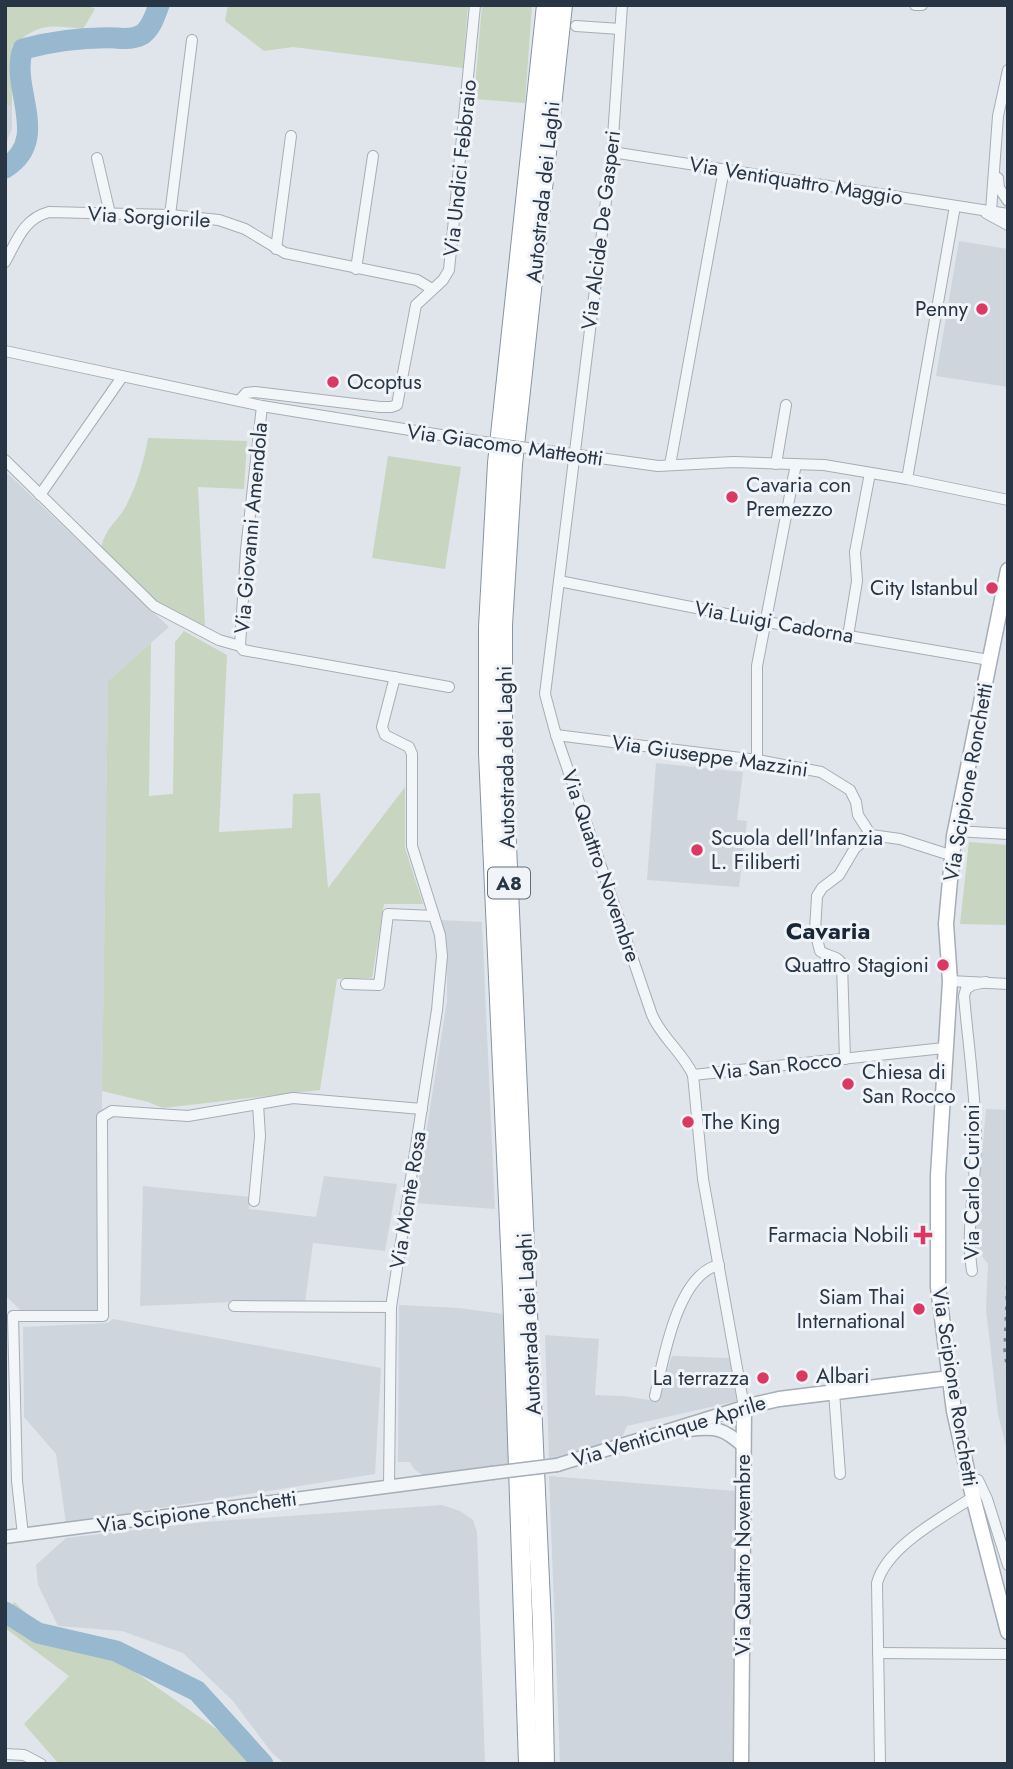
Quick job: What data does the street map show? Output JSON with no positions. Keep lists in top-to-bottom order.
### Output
{
  "streets": {
    "highway": ["Autostrada dei Laghi", "A8"],
    "main road": ["Via Scipione Ronchetti", "Via Quattro Novembre", "Via Venticinque Aprile"],
    "street": [
      "Via Undici Febbraio",
      "Via Ventiquattro Maggio",
      "Via Sorgiorile",
      "Via Alcide De Gasperi",
      "Via Giacomo Matteotti",
      "Via Giovanni Amendola",
      "Via Luigi Cadorna",
      "Via Giuseppe Mazzini",
      "Via San Rocco",
      "Via Carlo Curioni",
      "Via Monte Rosa"
    ]
  },
  "crossings": [
    ["Via Undici Febbraio", "Via Sorgiorile"],
    ["Via Undici Febbraio", "Via Giacomo Matteotti"],
    ["Via Ventiquattro Maggio", "Via Alcide De Gasperi"],
    ["Autostrada dei Laghi", "Via Venticinque Aprile"],
    ["Via Alcide De Gasperi", "Via Giacomo Matteotti"],
    ["Via Alcide De Gasperi", "Via Quattro Novembre"],
    ["Via Giacomo Matteotti", "Via Giovanni Amendola"],
    ["Via Giacomo Matteotti", "Via Quattro Novembre"],
    ["Via Giovanni Amendola", "Via Monte Rosa"],
    ["Via Luigi Cadorna", "Via Scipione Ronchetti"],
    ["Via Luigi Cadorna", "Via Quattro Novembre"],
    ["Via Giuseppe Mazzini", "Via Quattro Novembre"],
    ["Via Scipione Ronchetti", "Via San Rocco"],
    ["Via Scipione Ronchetti", "Via Monte Rosa"],
    ["Via Scipione Ronchetti", "Via Venticinque Aprile"],
    ["Via Quattro Novembre", "Via San Rocco"],
    ["Via Quattro Novembre", "Via Venticinque Aprile"],
    ["Via Monte Rosa", "Via Venticinque Aprile"]
  ],
  "districts": ["Cavaria"],
  "places": {
    "other": [
      "Penny",
      "Ocoptus",
      "Cavaria con Premezzo",
      "City Istanbul",
      "Scuola dell'Infanzia L. Filiberti",
      "Quattro Stagioni",
      "Chiesa di San Rocco",
      "The King",
      "Siam Thai International",
      "Albari",
      "La terrazza"
    ],
    "health": ["Farmacia Nobili"]
  }
}
